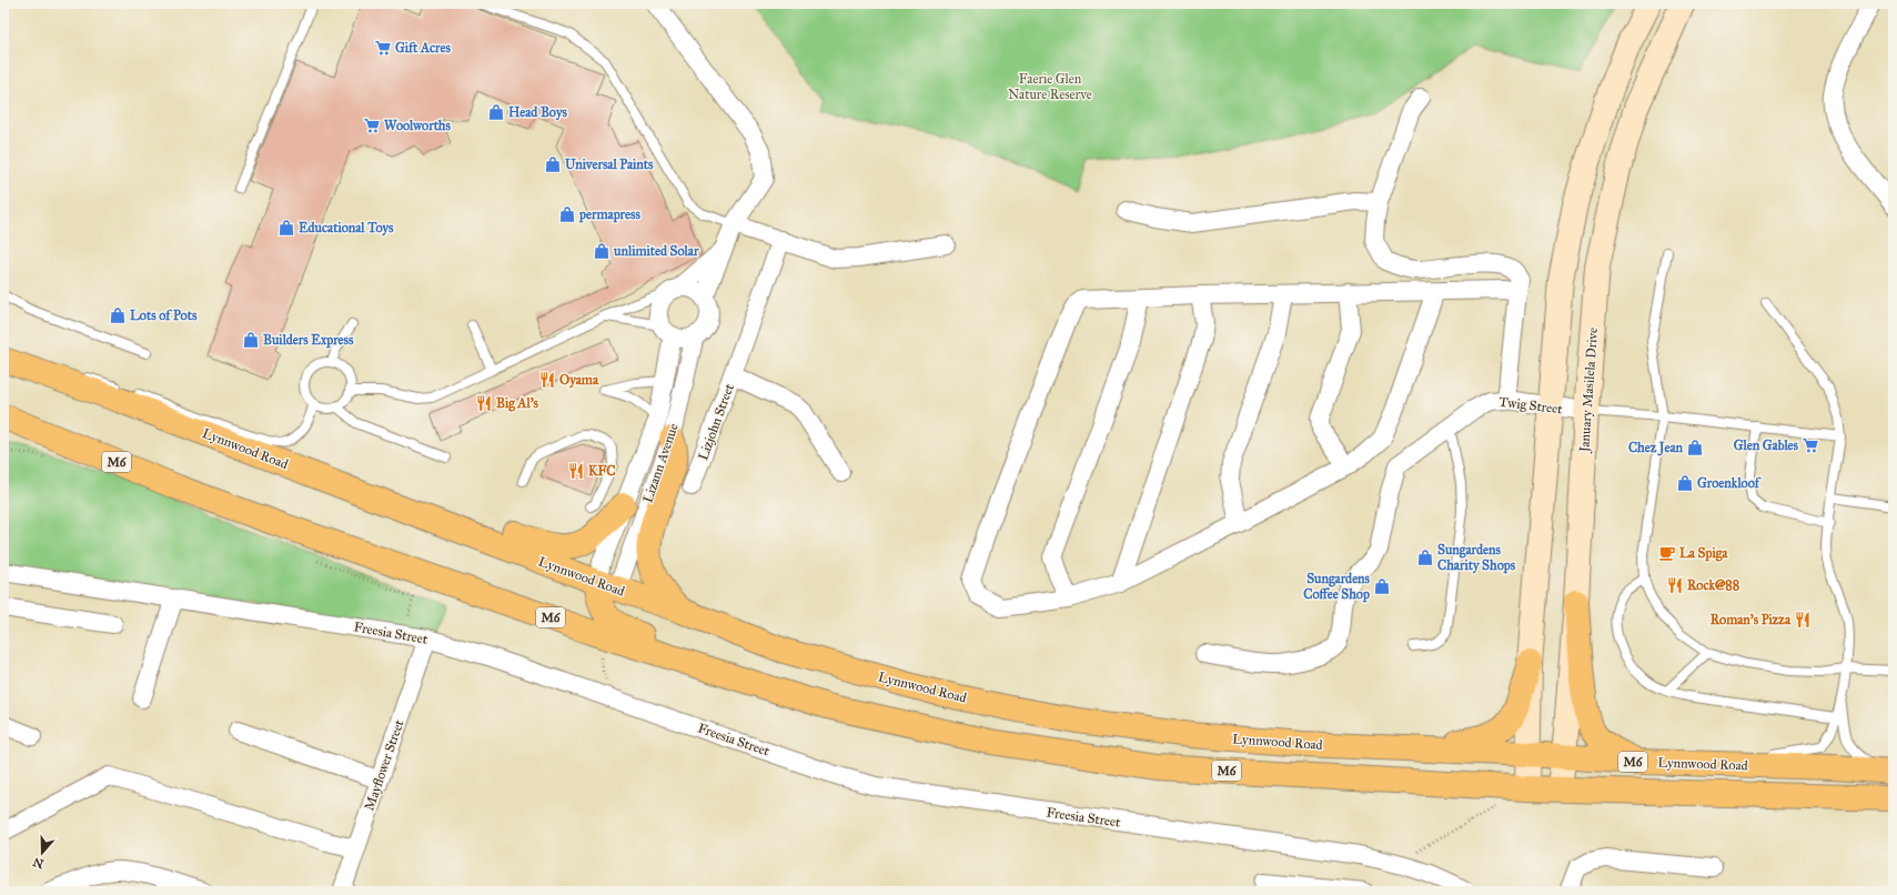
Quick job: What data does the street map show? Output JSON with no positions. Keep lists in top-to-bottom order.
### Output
{
  "streets": {
    "main road": ["January Masilela Drive", "Lynnwood Road", "M6"],
    "street": [
      "Twig Street",
      "Lizjohn Street",
      "Lizann Avenue",
      "Freesia Street",
      "Mayflower Street"
    ]
  },
  "crossings": [
    ["January Masilela Drive", "Twig Street"],
    ["January Masilela Drive", "Lynnwood Road"],
    ["January Masilela Drive", "M6"],
    ["Lynnwood Road", "Lizann Avenue"],
    ["Freesia Street", "Mayflower Street"]
  ],
  "parks": ["Faerie Glen Nature Reserve"],
  "places": {
    "supermarket": ["Gift Acres", "Woolworths", "Glen Gables"],
    "shop": [
      "Head Boys",
      "Universal Paints",
      "permapress",
      "Educational Toys",
      "unlimited Solar",
      "Lots of Pots",
      "Builders Express",
      "Chez Jean",
      "Groenkloof",
      "Sungardens Charity Shops",
      "Sungardens Coffee Shop"
    ],
    "restaurant": [
      "Oyama",
      "Big Al's",
      "KFC",
      "Rock@88",
      "Roman's Pizza"
    ],
    "cafe": ["La Spiga"]
  },
  "north": "bottom"
}
